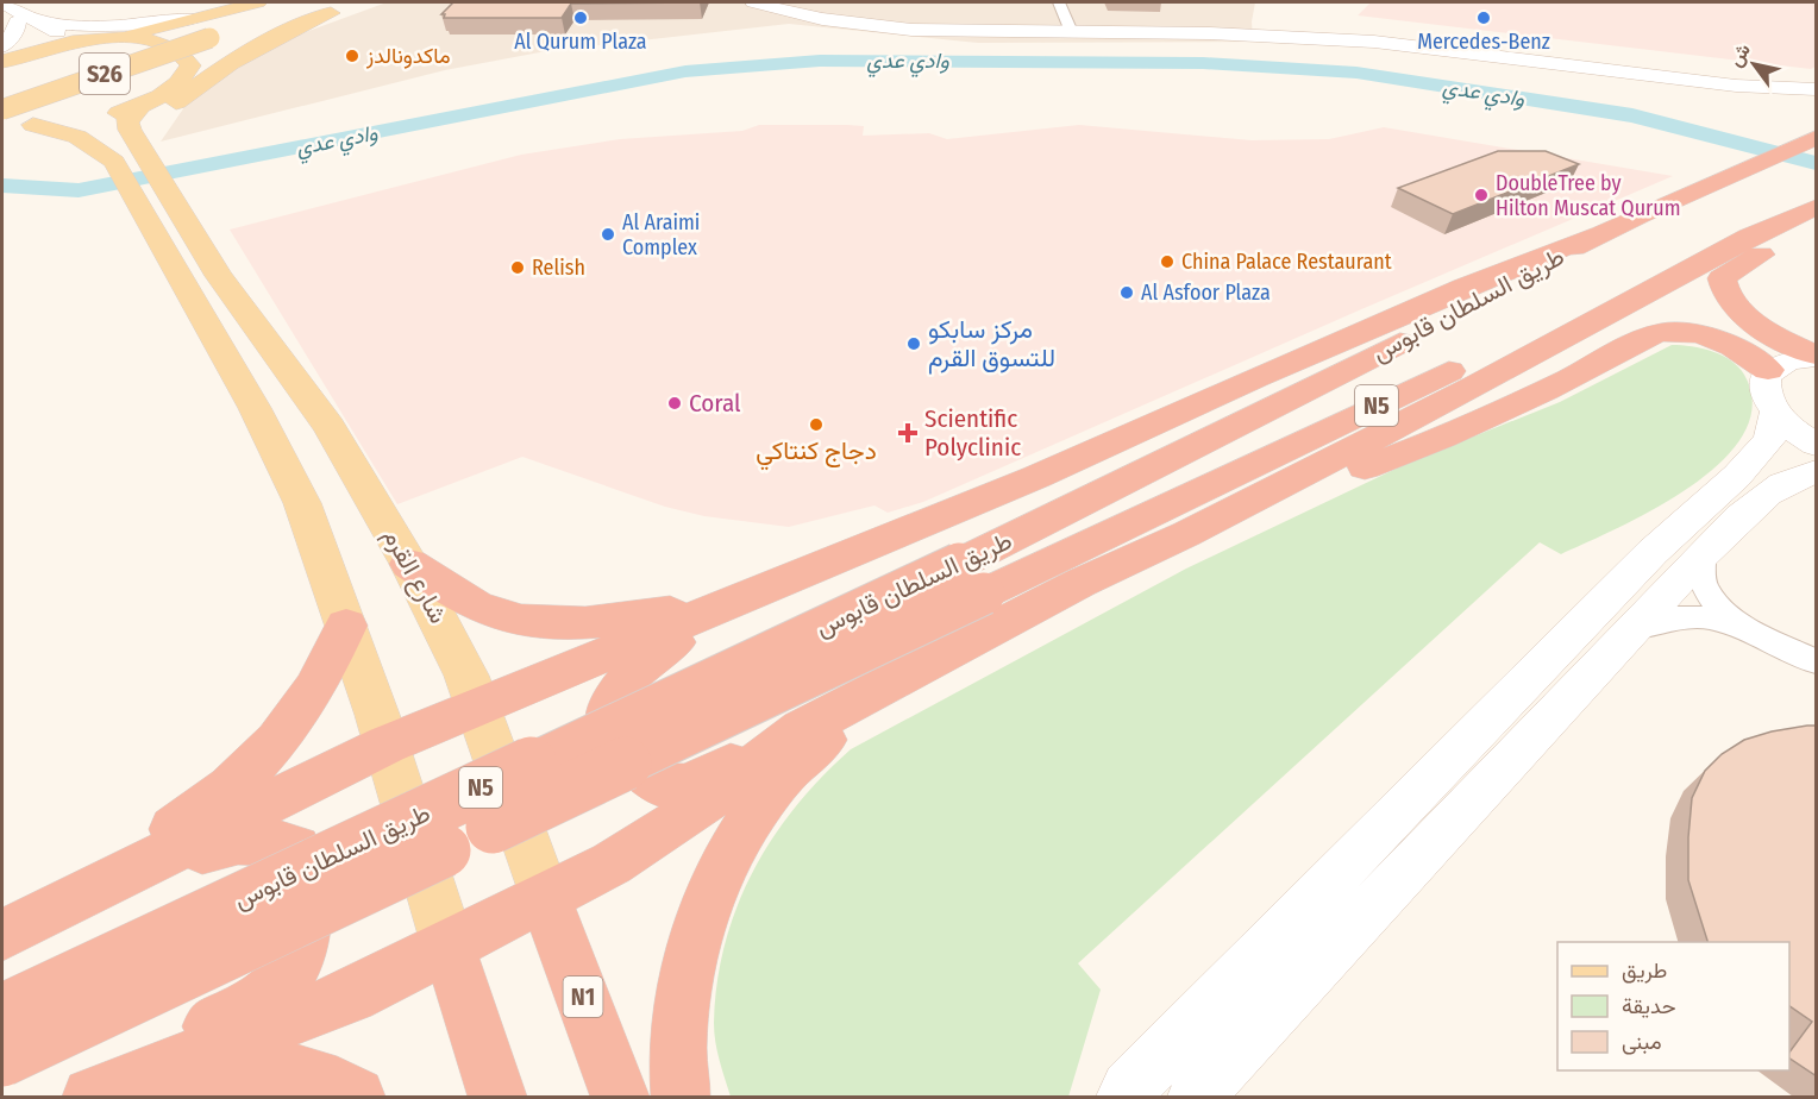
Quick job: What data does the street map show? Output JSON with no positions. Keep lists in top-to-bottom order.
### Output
{
  "streets": {
    "highway": [
      "طريق السلطان قابوس",
      "N5",
      "شارع القرم",
      "N1"
    ],
    "main road": ["S26"]
  },
  "crossings": [
    ["S26", "شارع القرم"]
  ],
  "water": ["وادي عدي"],
  "places": {
    "other": [
      "Al Qurum Plaza",
      "Mercedes-Benz",
      "ماكدونالدز",
      "DoubleTree by Hilton Muscat Qurum",
      "Al Araimi Complex",
      "China Palace Restaurant",
      "Relish",
      "Al Asfoor Plaza",
      "مركز سابكو للتسوق القرم",
      "Coral",
      "دجاج كنتاكي"
    ],
    "health": ["Scientific Polyclinic"]
  },
  "legend": ["طريق", "حديقة", "مبنى"],
  "north": "top left"
}
